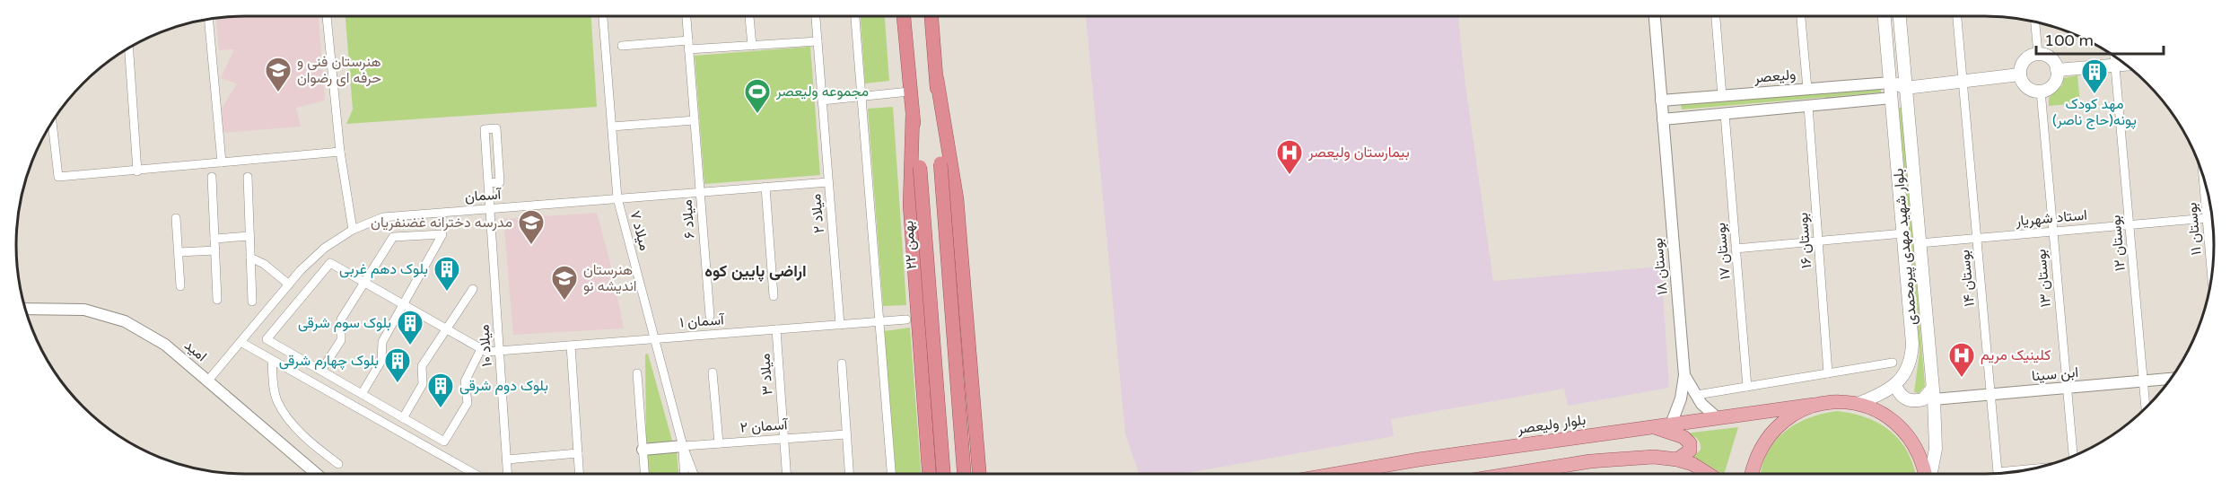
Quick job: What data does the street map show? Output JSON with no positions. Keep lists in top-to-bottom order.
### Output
{
  "streets": {
    "highway": ["۲۲ بهمن"],
    "main road": ["بلوار شهید مهدی پیرمحمدی", "بلوار ولیعصر"],
    "street": [
      "ولیعصر",
      "آسمان",
      "میلاد ۲",
      "استاد شهریار",
      "میلاد ۶",
      "بوستان ۱۱",
      "میلاد ۷",
      "بوستان ۱۶",
      "بوستان ۱۲",
      "بوستان ۱۷",
      "بوستان ۱۸",
      "بوستان ۱۴",
      "بوستان ۱۳",
      "آسمان ۱",
      "میلاد ۱۰",
      "امید",
      "میلاد ۳",
      "ابن سینا",
      "آسمان ۲"
    ]
  },
  "crossings": [
    ["ولیعصر", "بلوار شهید مهدی پیرمحمدی"],
    ["ولیعصر", "بوستان ۱۸"],
    ["آسمان", "میلاد ۲"],
    ["آسمان", "میلاد ۶"],
    ["آسمان", "میلاد ۷"],
    ["آسمان", "میلاد ۱۰"],
    ["آسمان", "امید"],
    ["میلاد ۲", "آسمان ۱"],
    ["استاد شهریار", "بوستان ۱۱"],
    ["استاد شهریار", "بوستان ۱۲"],
    ["استاد شهریار", "بلوار شهید مهدی پیرمحمدی"],
    ["استاد شهریار", "بوستان ۱۴"],
    ["استاد شهریار", "بوستان ۱۳"],
    ["میلاد ۷", "آسمان ۱"],
    ["میلاد ۷", "آسمان ۲"],
    ["بوستان ۱۲", "ابن سینا"],
    ["بلوار شهید مهدی پیرمحمدی", "ابن سینا"],
    ["بوستان ۱۸", "بلوار ولیعصر"],
    ["بوستان ۱۴", "ابن سینا"],
    ["بوستان ۱۳", "ابن سینا"],
    ["آسمان ۱", "میلاد ۱۰"],
    ["آسمان ۱", "میلاد ۳"],
    ["میلاد ۳", "آسمان ۲"]
  ],
  "districts": ["اراضی پایین کوه"],
  "places": {
    "school or university": ["هنرستان فنی و حرفه ای رضوان", "مدرسه دخترانه غضنفریان", "هنرستان اندیشه نو"],
    "building": [
      "مهد کودک پونه(حاج ناصر)",
      "بلوک دهم غربی",
      "بلوک سوم شرقی",
      "بلوک چهارم شرقی",
      "بلوک دوم شرقی"
    ],
    "sports": ["مجموعه ولیعصر"],
    "hospital": ["بیمارستان ولیعصر", "کلینیک مریم"]
  },
  "scale_bar": "100 m"
}
